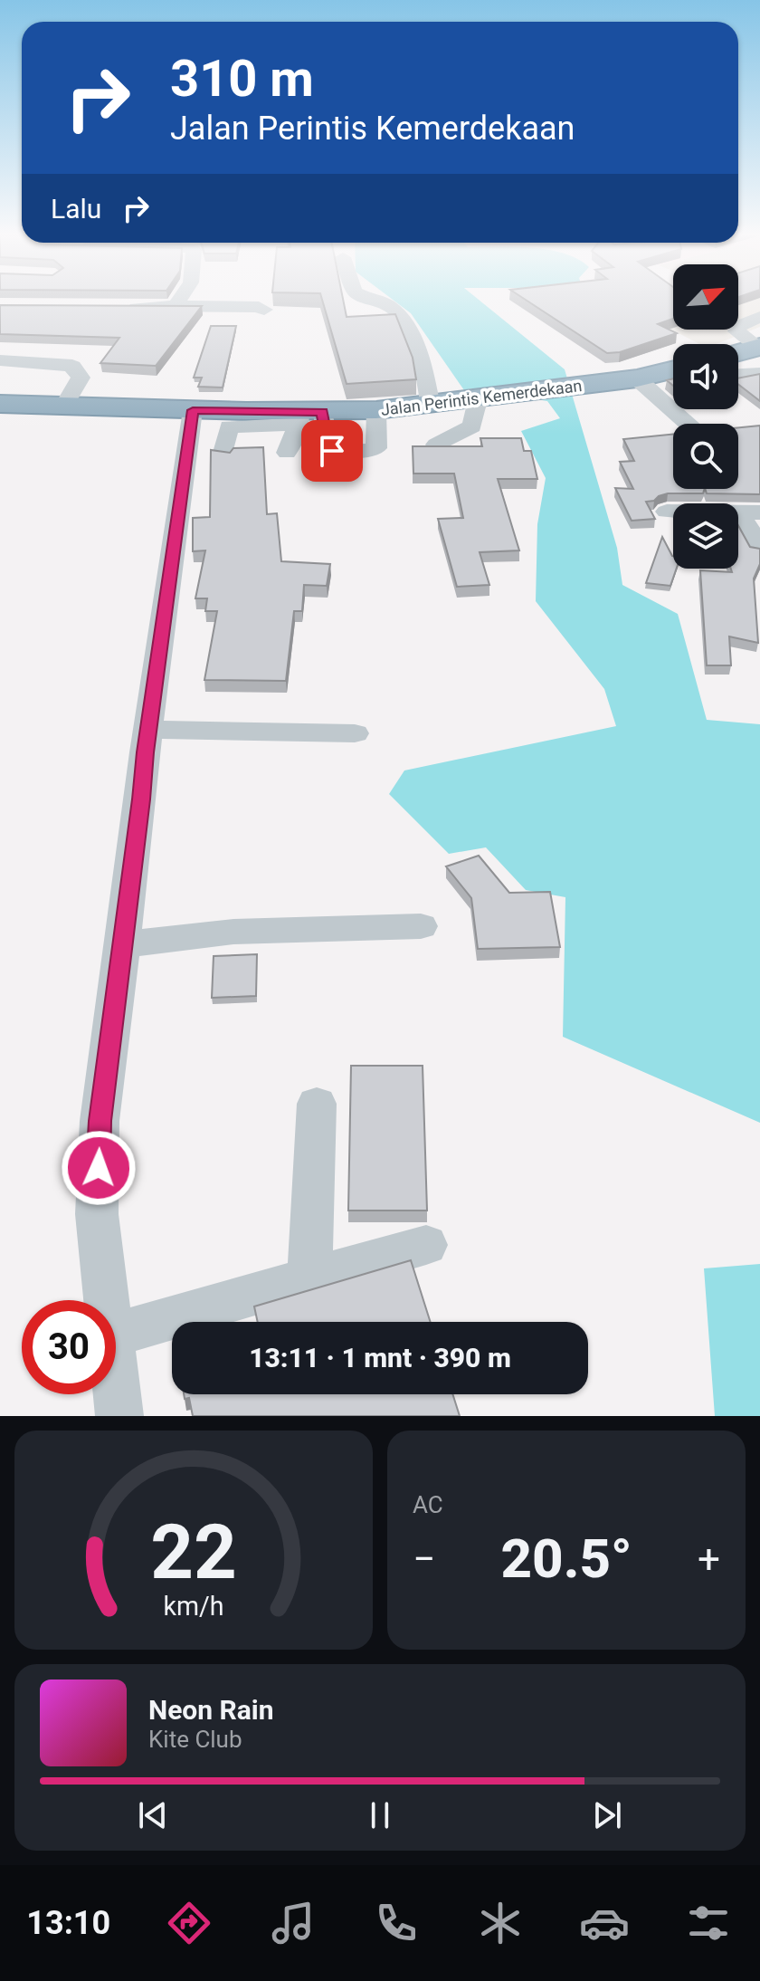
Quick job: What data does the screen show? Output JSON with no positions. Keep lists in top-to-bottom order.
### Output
{
  "streets": {
    "highway": ["Jalan Perintis Kemerdekaan"]
  },
  "north": "top right",
  "page": {
    "turn": ["310 m", "Jalan Perintis Kemerdekaan"],
    "then": "Lalu",
    "limit": "30",
    "trip": "13:11 · 1 mnt · 390 m",
    "tile": "AC",
    "heat": ["−", "20.5°", "+"],
    "song": ["Neon Rain", "Kite Club"],
    "tabs": "13:10",
    "gauge": ["22", "km/h"]
  }
}
